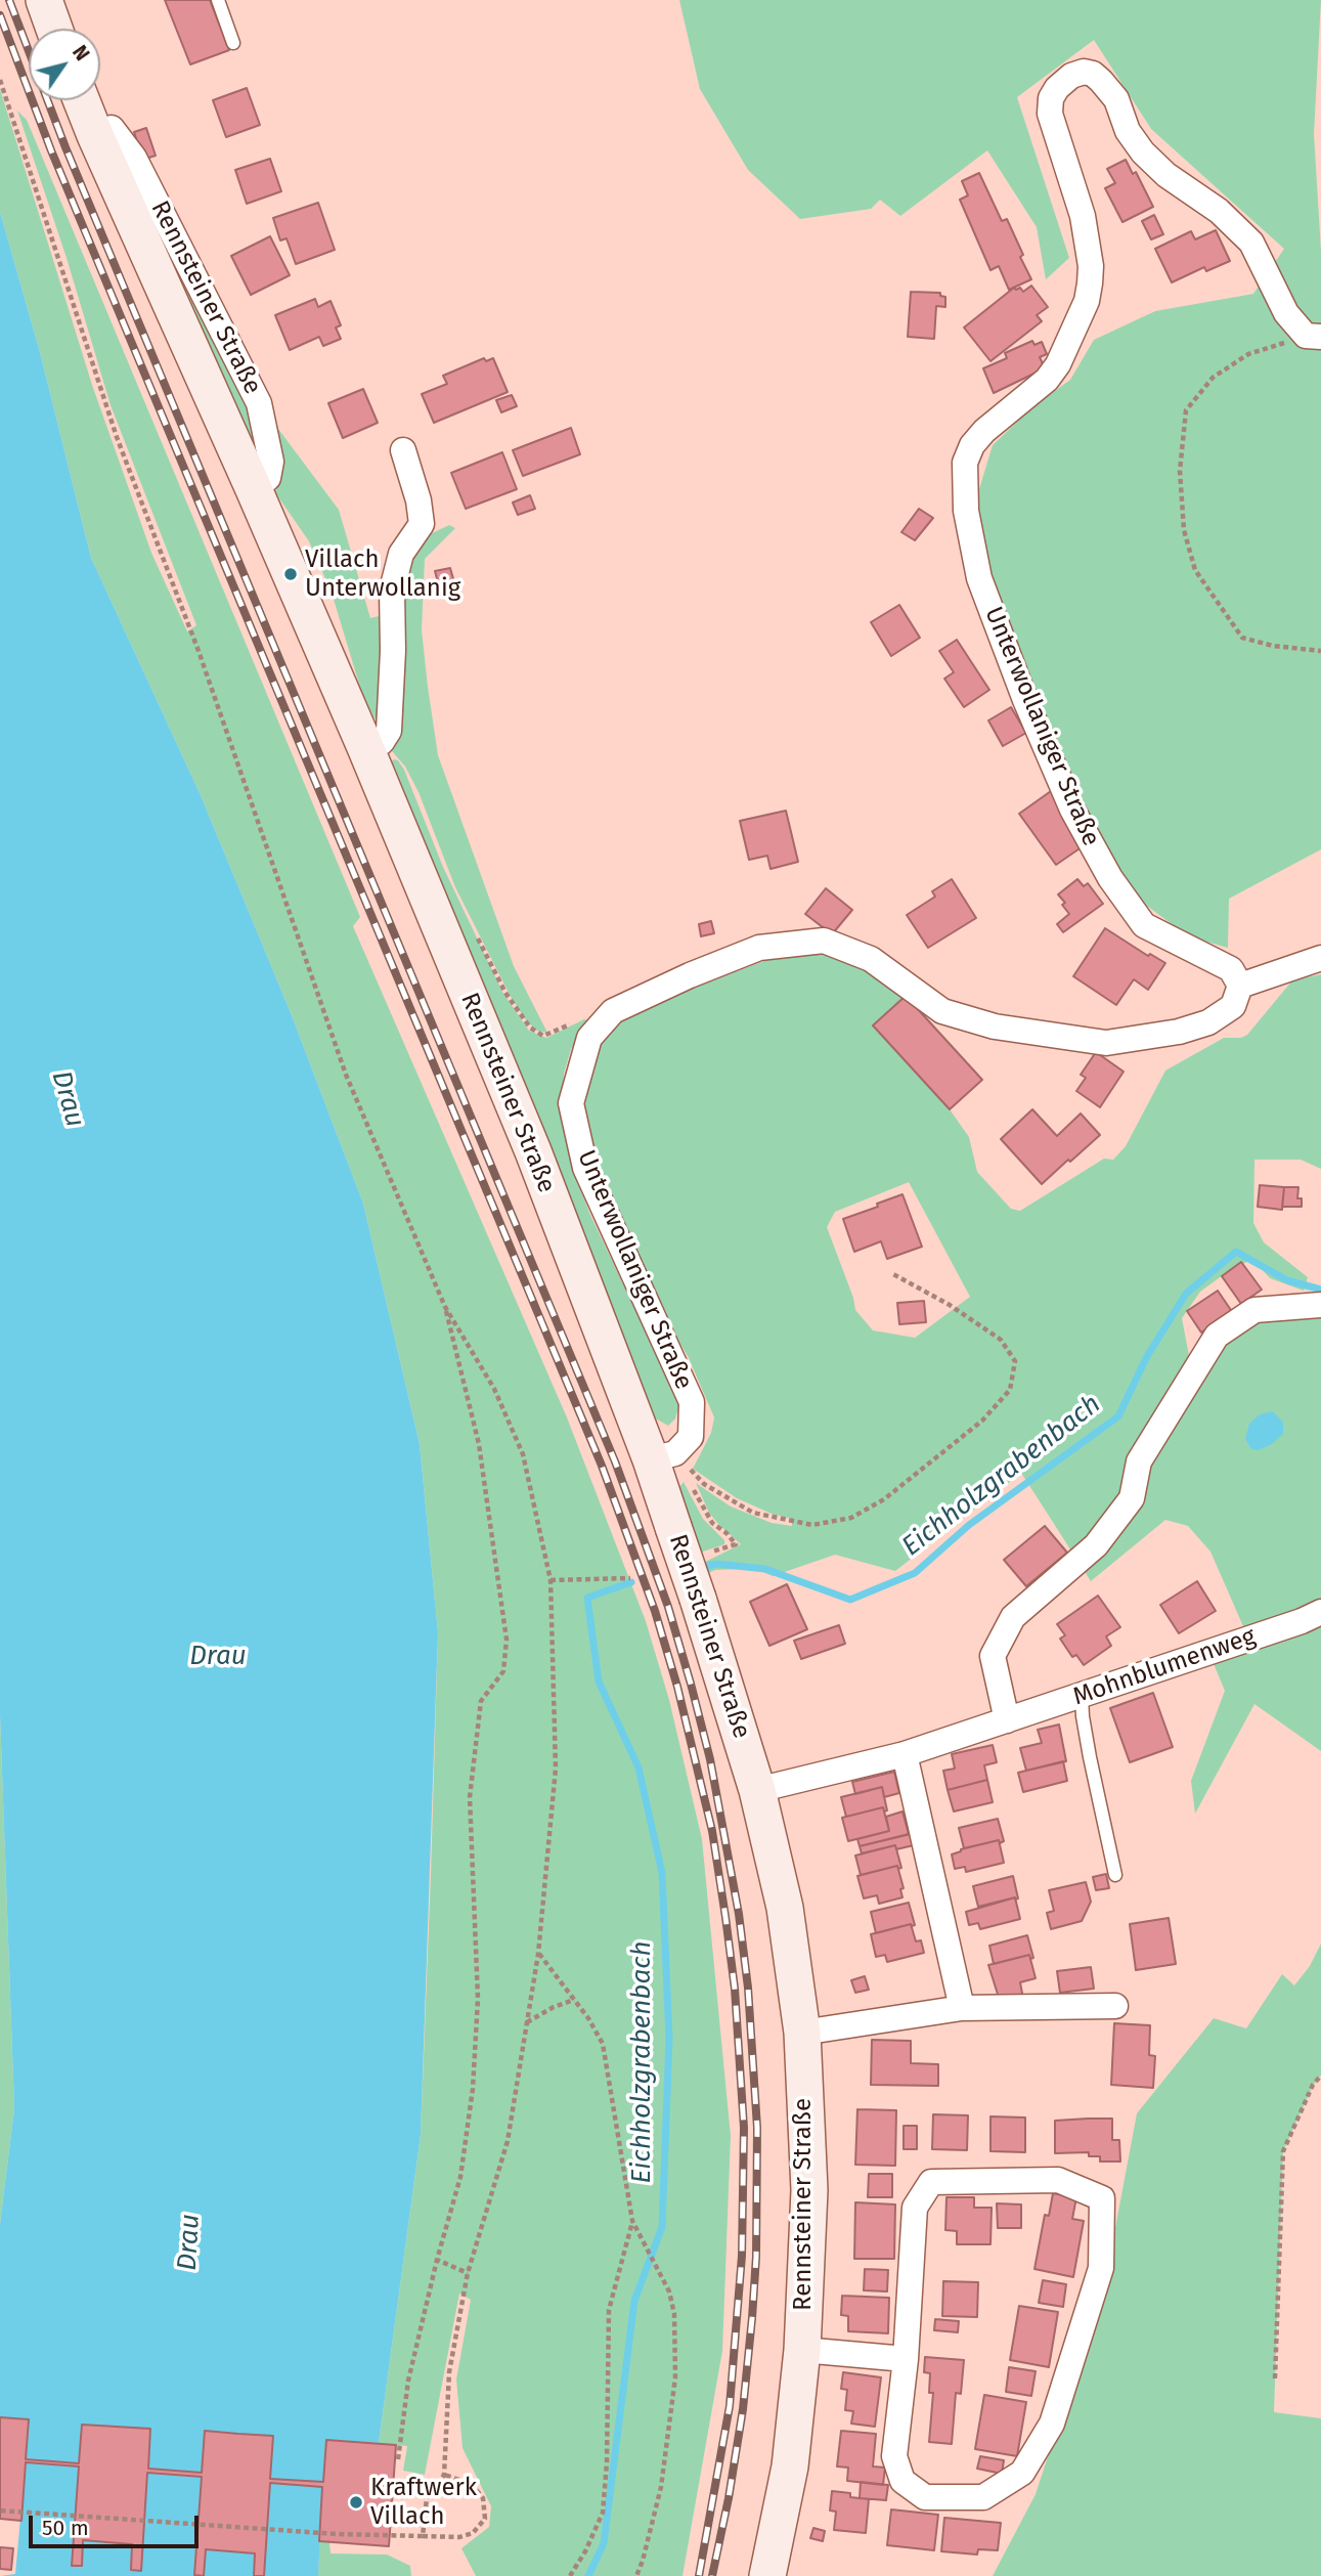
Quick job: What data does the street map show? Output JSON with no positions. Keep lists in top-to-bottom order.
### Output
{
  "streets": {
    "main road": ["Rennsteiner Straße"],
    "street": ["Unterwollaniger Straße", "Mohnblumenweg"]
  },
  "crossings": [
    ["Rennsteiner Straße", "Unterwollaniger Straße"],
    ["Rennsteiner Straße", "Mohnblumenweg"]
  ],
  "water": ["Drau", "Eichholzgrabenbach"],
  "places": ["Villach Unterwollanig", "Kraftwerk Villach"],
  "scale_bar": "50 m",
  "north": "top right"
}
